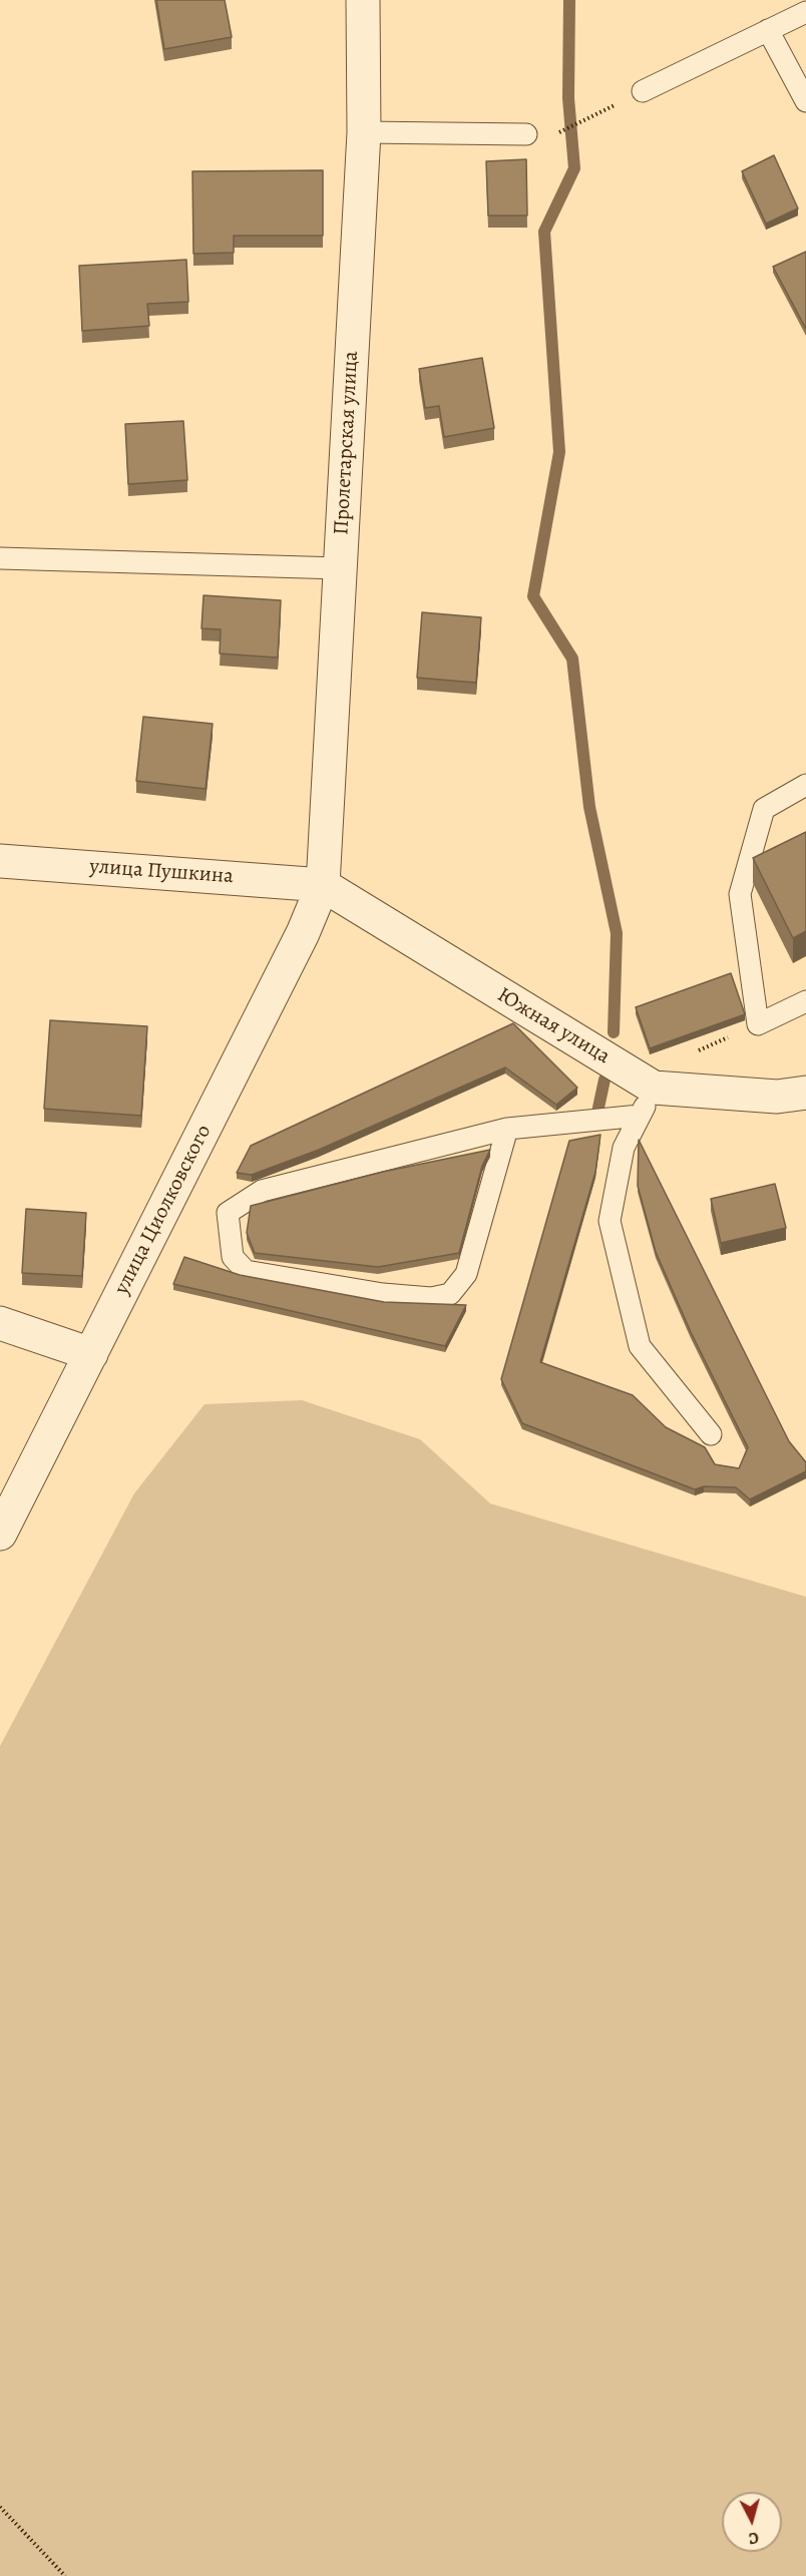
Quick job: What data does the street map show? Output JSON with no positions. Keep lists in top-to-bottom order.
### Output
{
  "streets": {
    "street": [
      "Пролетарская улица",
      "улица Пушкина",
      "Южная улица",
      "улица Циолковского"
    ]
  },
  "crossings": [
    ["Пролетарская улица", "улица Пушкина"],
    ["Пролетарская улица", "Южная улица"],
    ["Пролетарская улица", "улица Циолковского"],
    ["улица Пушкина", "Южная улица"],
    ["улица Пушкина", "улица Циолковского"],
    ["Южная улица", "улица Циолковского"]
  ],
  "north": "bottom"
}
